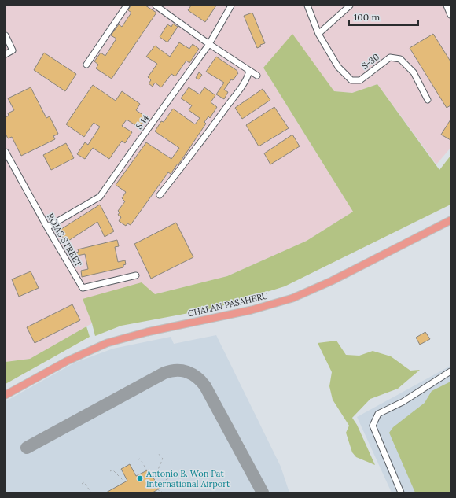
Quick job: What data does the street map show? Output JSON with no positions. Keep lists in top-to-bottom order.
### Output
{
  "streets": {
    "main road": ["CHALAN PASAHERU"],
    "street": ["S-30", "S 14", "ROJAS STREET"]
  },
  "crossings": [
    ["S 14", "ROJAS STREET"]
  ],
  "places": ["Antonio B. Won Pat International Airport"],
  "scale_bar": "100 m"
}
